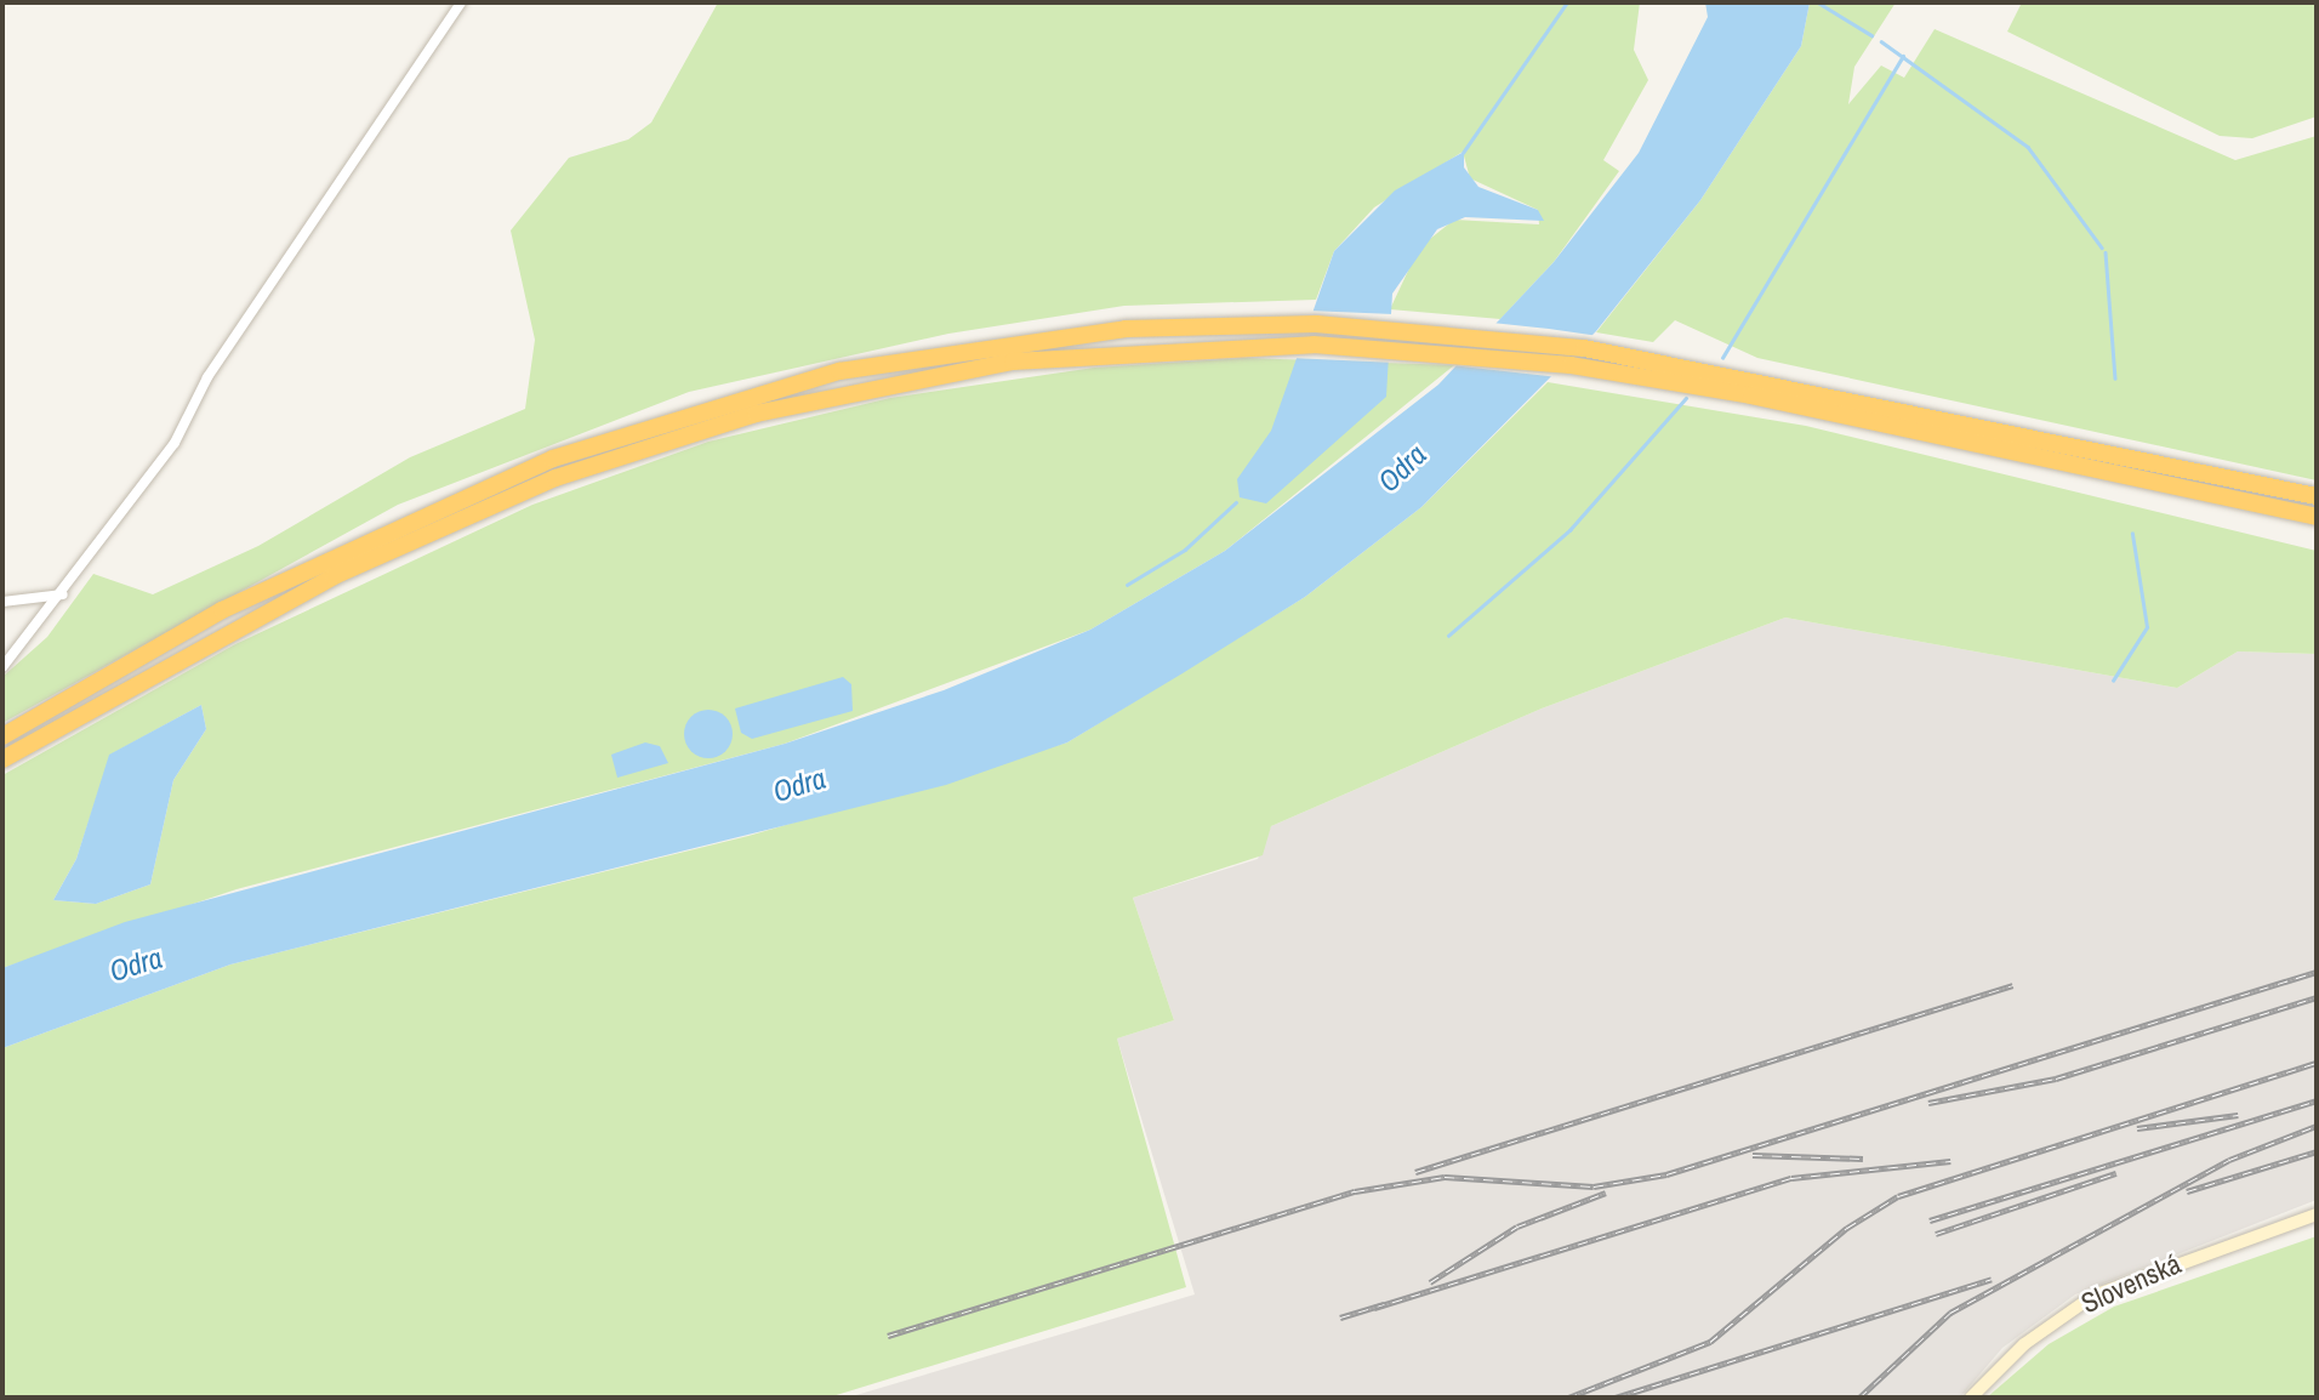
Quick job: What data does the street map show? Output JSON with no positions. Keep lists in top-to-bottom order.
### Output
{
  "streets": {
    "street": ["Slovenská"]
  },
  "water": ["Odra"]
}
